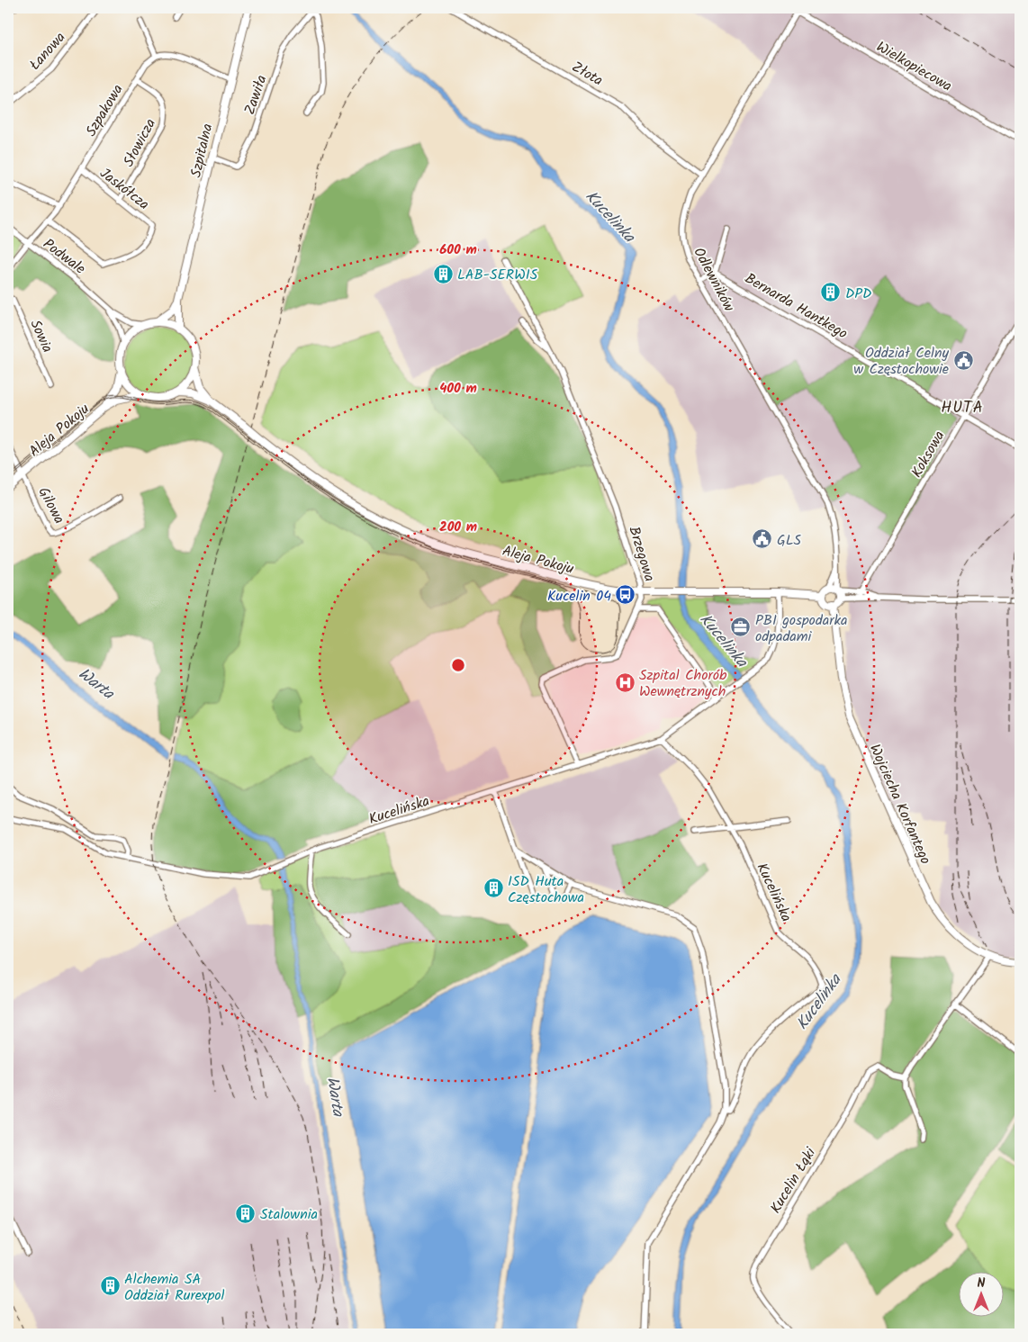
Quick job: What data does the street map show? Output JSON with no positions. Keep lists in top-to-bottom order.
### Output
{
  "streets": {
    "street": [
      "Łanowa",
      "Wielkopiecowa",
      "Złota",
      "Zawiła",
      "Szpakowa",
      "Słowicza",
      "Szpitalna",
      "Jaskółcza",
      "Podwale",
      "Odlewników",
      "Bernarda Hantkego",
      "Sowia",
      "Aleja Pokoju",
      "Koksowa",
      "Gilowa",
      "Brzegowa",
      "Wojciecha Korfantego",
      "Kucelińska",
      "Kucelin Łąki"
    ]
  },
  "crossings": [
    ["Wielkopiecowa", "Odlewników"],
    ["Złota", "Odlewników"],
    ["Zawiła", "Szpitalna"],
    ["Szpakowa", "Słowicza"],
    ["Szpakowa", "Jaskółcza"],
    ["Szpakowa", "Podwale"],
    ["Słowicza", "Jaskółcza"],
    ["Szpitalna", "Podwale"],
    ["Szpitalna", "Aleja Pokoju"],
    ["Podwale", "Aleja Pokoju"],
    ["Odlewników", "Aleja Pokoju"],
    ["Odlewników", "Wojciecha Korfantego"],
    ["Bernarda Hantkego", "Koksowa"],
    ["Aleja Pokoju", "Gilowa"],
    ["Aleja Pokoju", "Brzegowa"],
    ["Aleja Pokoju", "Wojciecha Korfantego"],
    ["Aleja Pokoju", "Kucelińska"],
    ["Brzegowa", "Kucelińska"]
  ],
  "districts": ["HUTA"],
  "water": ["Kucelinka", "Warta"],
  "places": {
    "building": [
      "LAB-SERWIS",
      "DPD",
      "ISD Huta Częstochowa",
      "Stalownia",
      "Alchemia SA Oddział Rurexpol"
    ],
    "public building": ["Oddział Celny w Częstochowie", "GLS"],
    "bus stop": ["Kucelin 04"],
    "office": ["PBI gospodarka odpadami"],
    "hospital": ["Szpital Chorób Wewnętrznych"]
  },
  "north": "top",
  "rings": ["600 m", "400 m", "200 m"]
}
